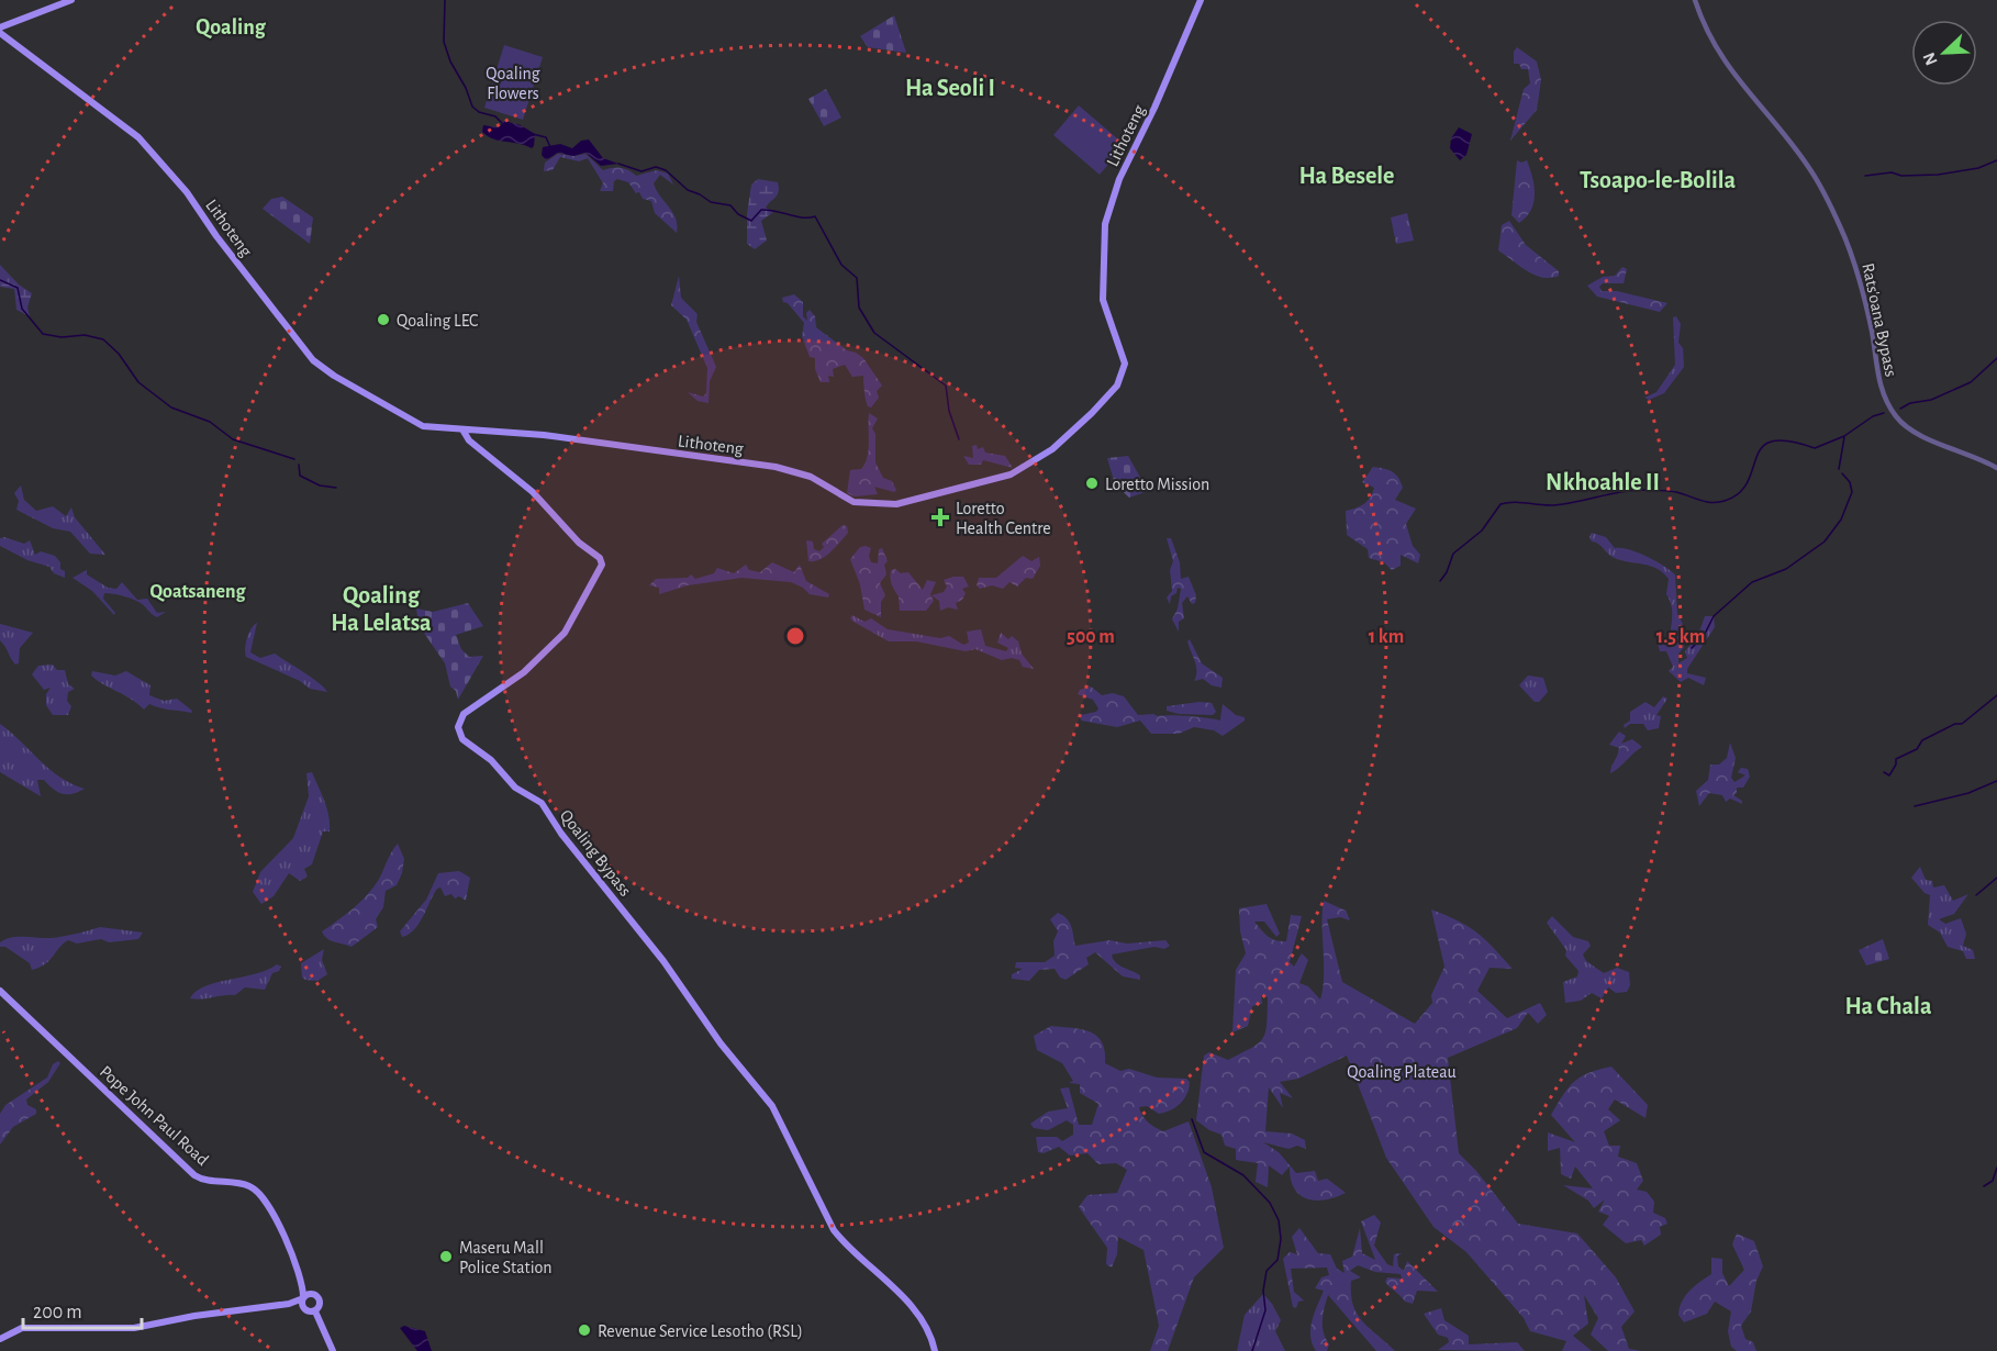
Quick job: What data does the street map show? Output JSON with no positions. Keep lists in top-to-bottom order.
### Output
{
  "streets": {
    "main road": ["Lithoteng", "Qoaling Bypass", "Pope John Paul Road"],
    "street": ["Rats'oana Bypass"]
  },
  "crossings": [
    ["Lithoteng", "Qoaling Bypass"]
  ],
  "districts": [
    "Qoaling",
    "Ha Seoli I",
    "Ha Besele",
    "Tsoapo-le-Bolila",
    "Nkhoahle II",
    "Qoatsaneng",
    "Qoaling Ha Lelatsa",
    "Ha Chala"
  ],
  "parks": ["Qoaling Flowers", "Qoaling Plateau"],
  "places": {
    "other": [
      "Qoaling LEC",
      "Loretto Mission",
      "Maseru Mall Police Station",
      "Revenue Service Lesotho (RSL)"
    ],
    "health": ["Loretto Health Centre"]
  },
  "scale_bar": "200 m",
  "north": "bottom left",
  "rings": ["500 m", "1 km", "1.5 km"]
}
